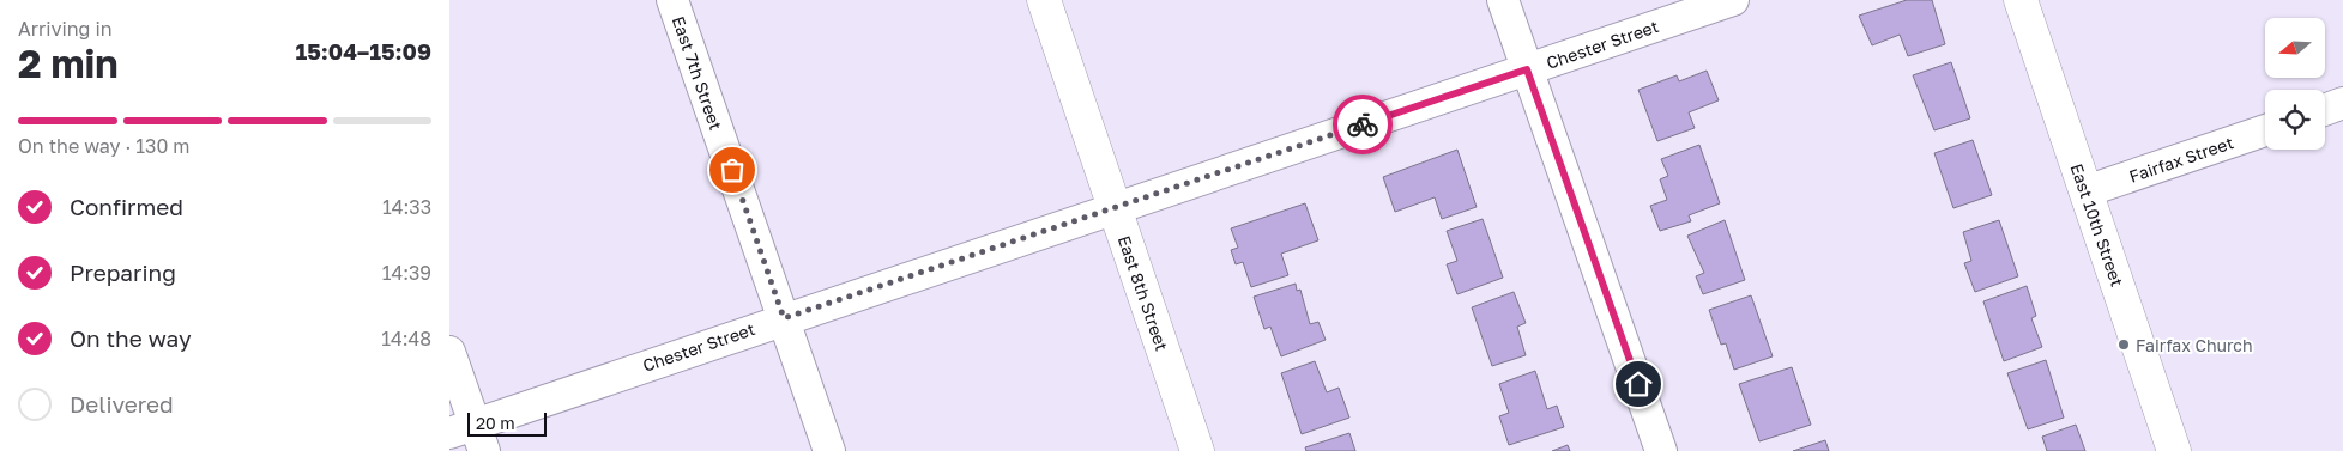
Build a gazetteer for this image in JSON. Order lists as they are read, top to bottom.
{
  "streets": {
    "street": [
      "Chester Street",
      "East 7th Street",
      "Fairfax Street",
      "East 10th Street",
      "East 8th Street"
    ]
  },
  "crossings": [
    ["Chester Street", "East 7th Street"],
    ["Chester Street", "East 8th Street"],
    ["Fairfax Street", "East 10th Street"]
  ],
  "places": ["Fairfax Church"],
  "scale_bar": "20 m",
  "north": "left",
  "page": {
    "heading": ["2 min", "Arriving in", "15:04–15:09"],
    "bar": "On the way · 130 m",
    "list": [
      ["Confirmed", "14:33"],
      ["Preparing", "14:39"],
      ["On the way", "14:48"],
      "Delivered"
    ],
    "scale": "20 m"
  }
}
